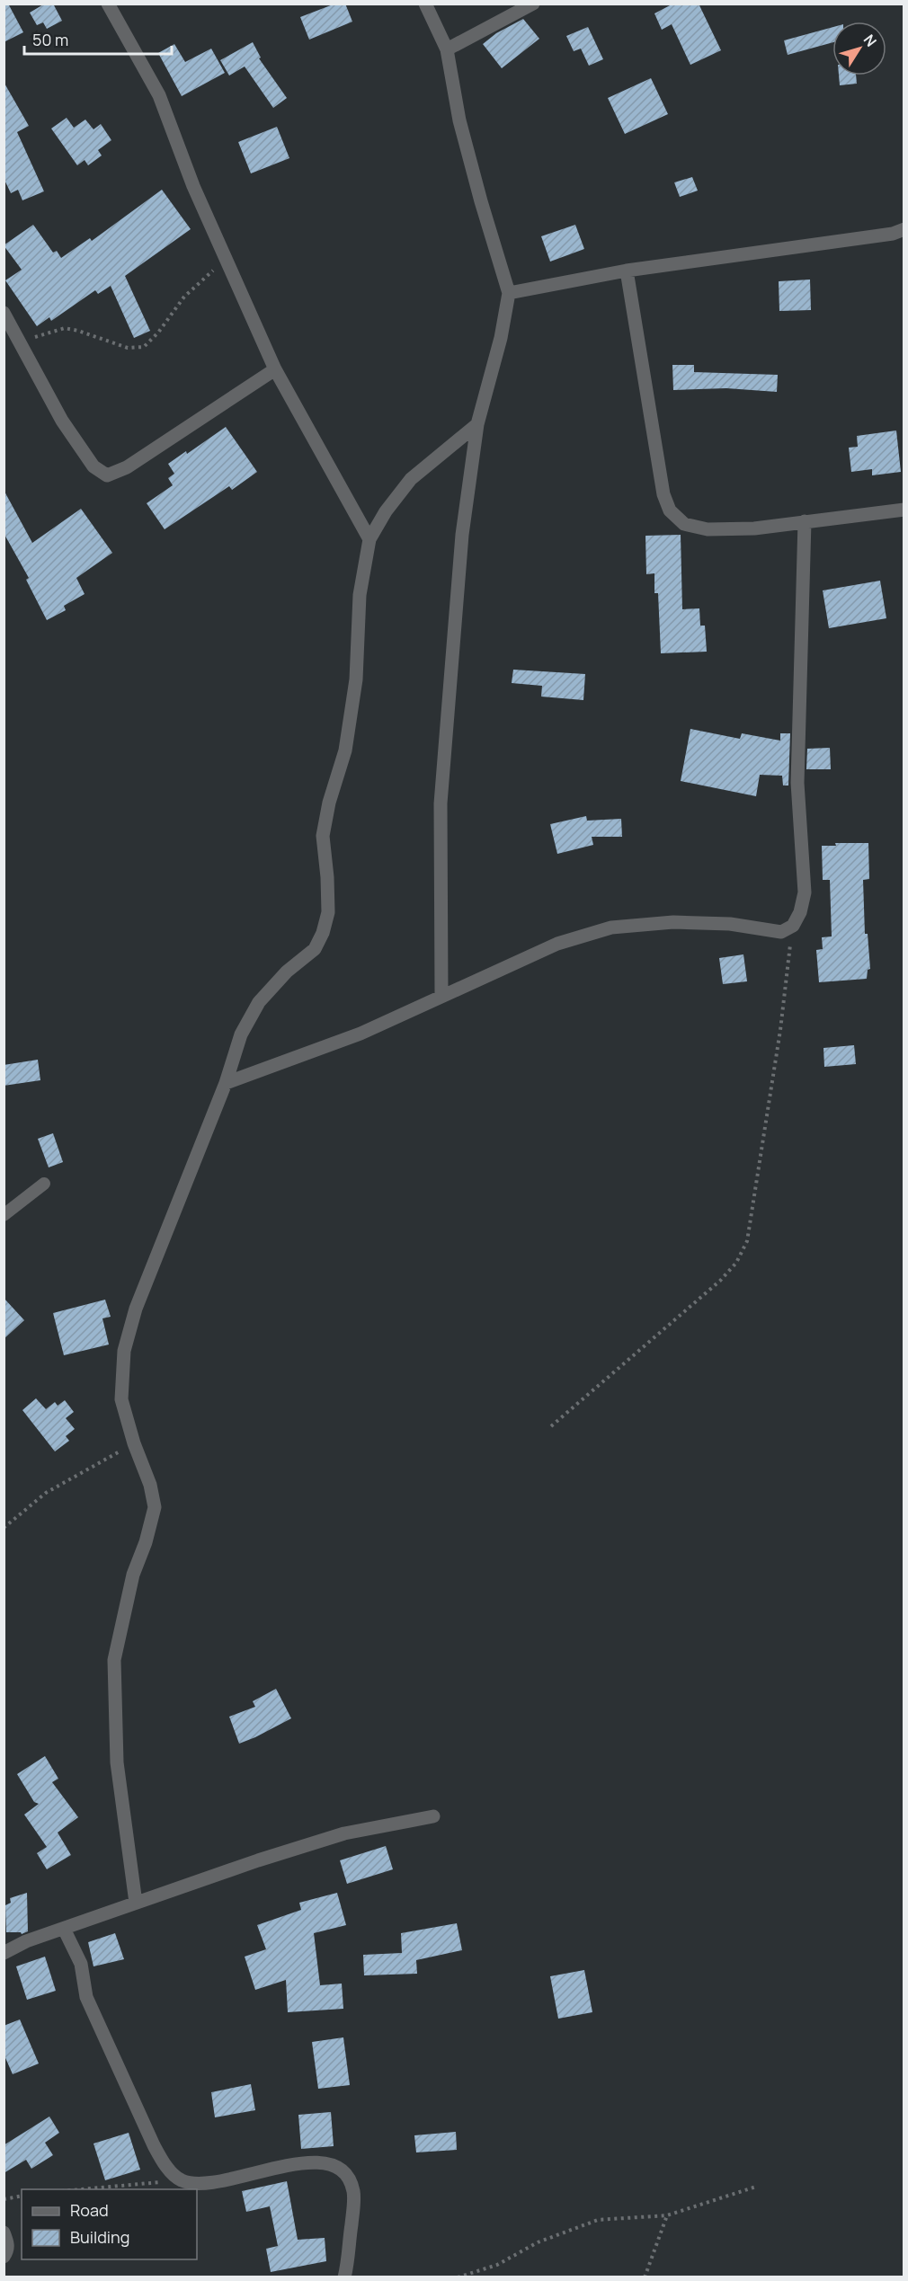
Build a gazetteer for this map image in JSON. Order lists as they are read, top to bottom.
{
  "legend": ["Road", "Building"],
  "scale_bar": "50 m",
  "north": "top right"
}
